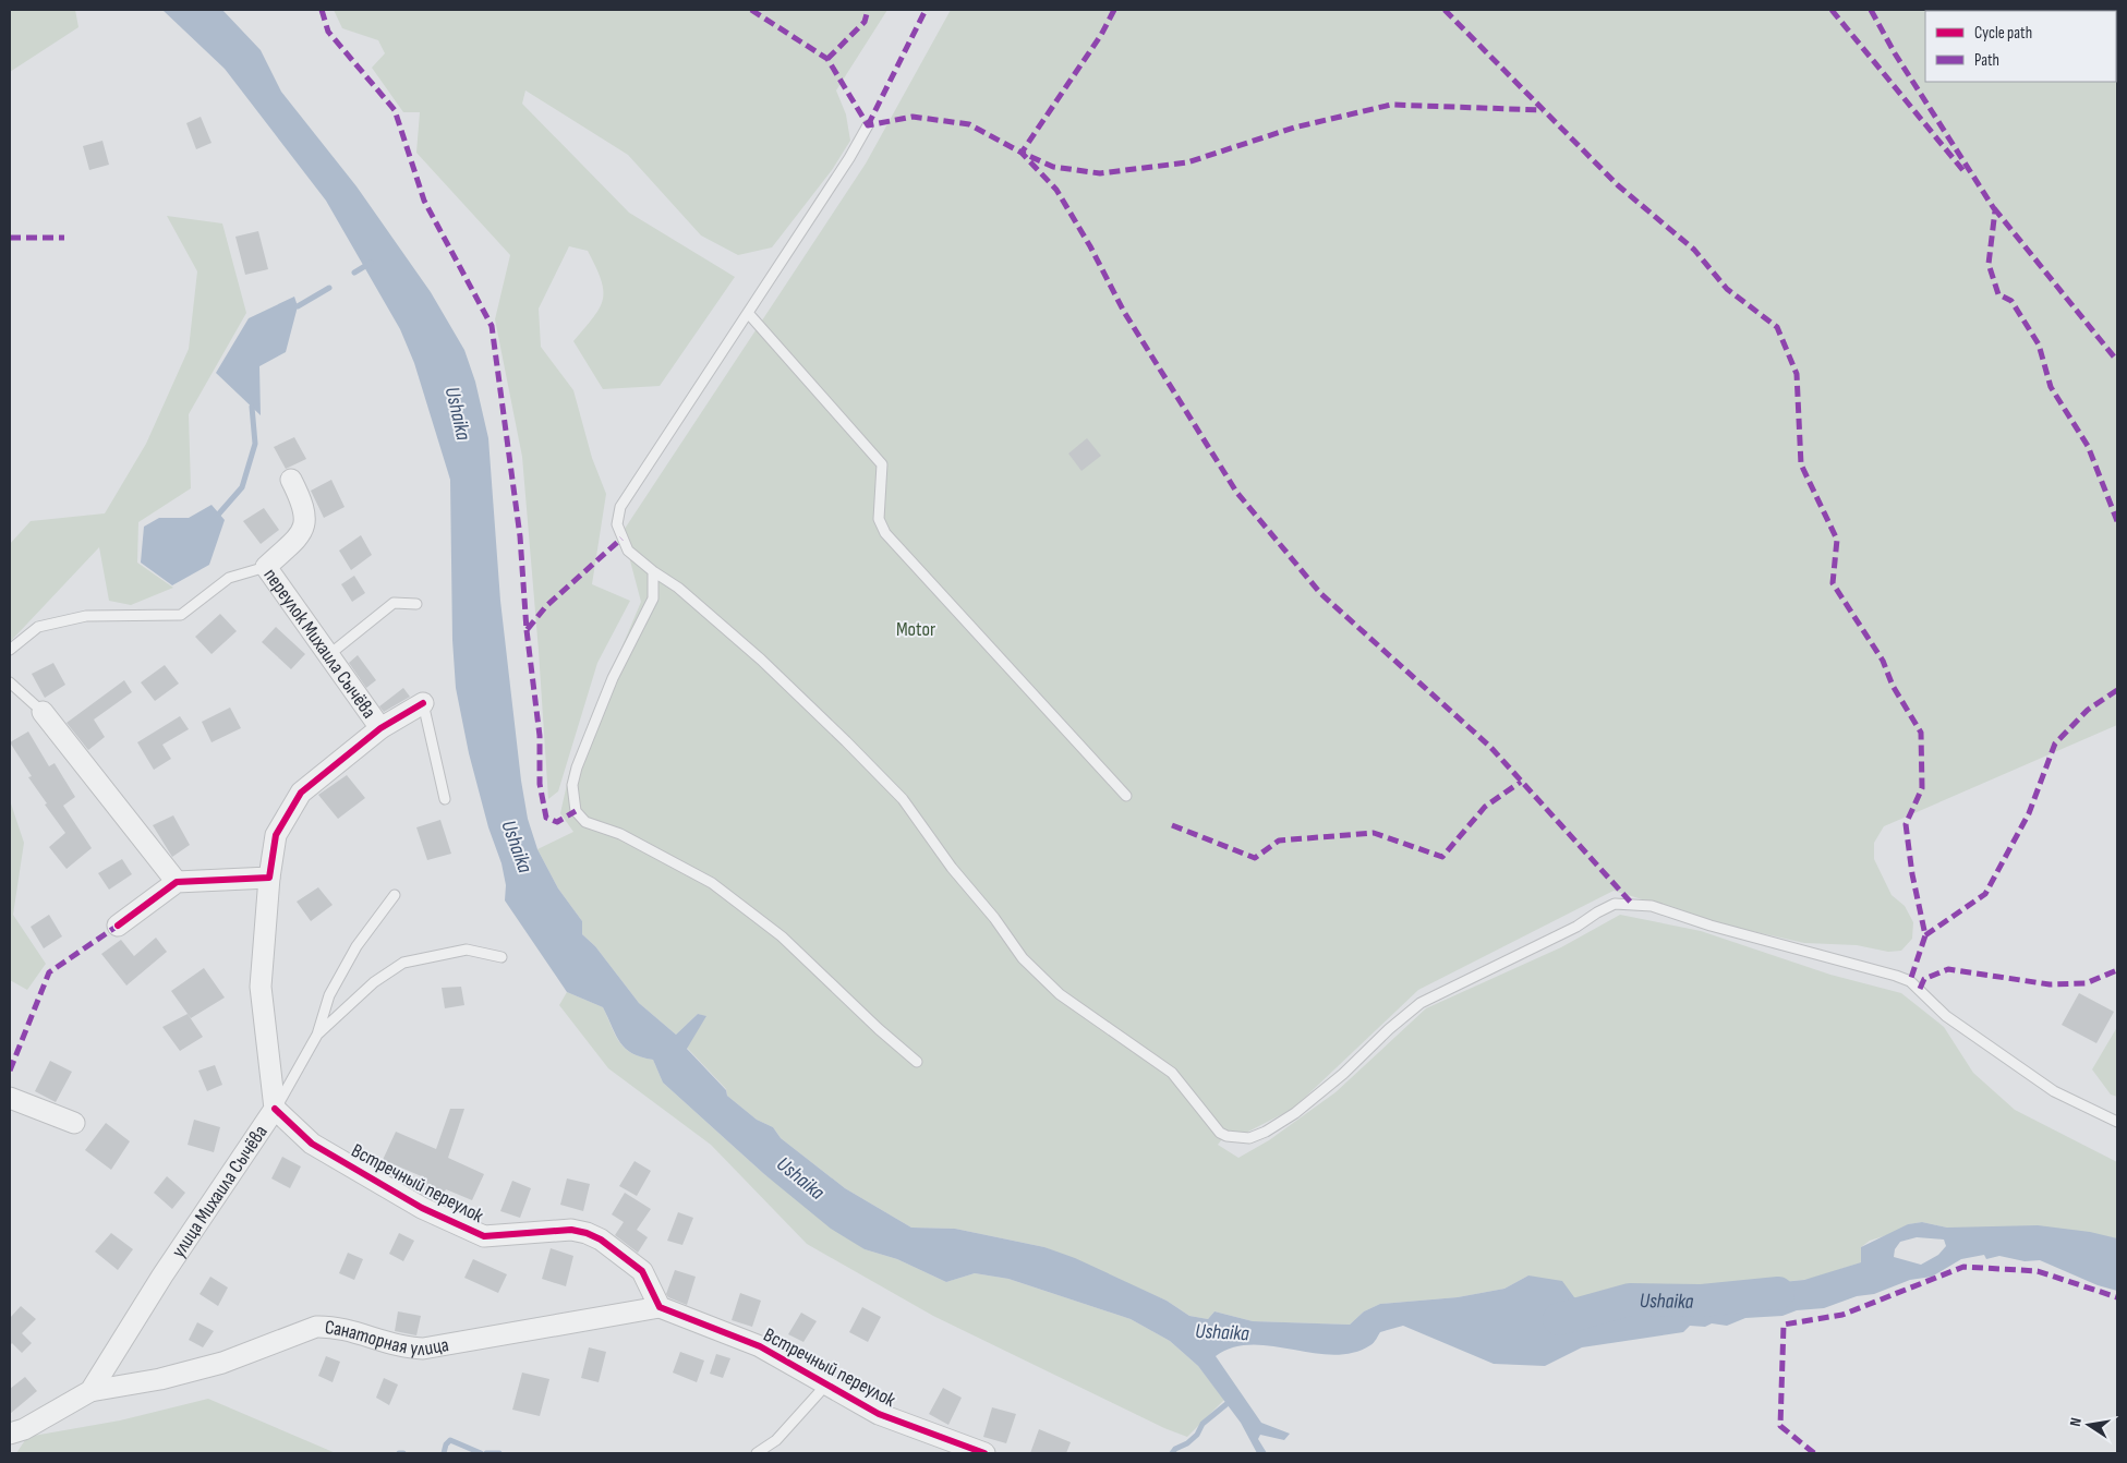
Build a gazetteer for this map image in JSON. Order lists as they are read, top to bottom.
{
  "streets": {
    "street": [
      "переулок Михаила Сычёва",
      "Встречный переулок",
      "улица Михаила Сычёва",
      "Санаторная улица"
    ]
  },
  "crossings": [
    ["переулок Михаила Сычёва", "улица Михаила Сычёва"],
    ["Встречный переулок", "улица Михаила Сычёва"],
    ["Встречный переулок", "Санаторная улица"],
    ["улица Михаила Сычёва", "Санаторная улица"]
  ],
  "water": ["Ushaika"],
  "parks": ["Motor"],
  "legend": ["Cycle path", "Path"],
  "north": "left"
}
